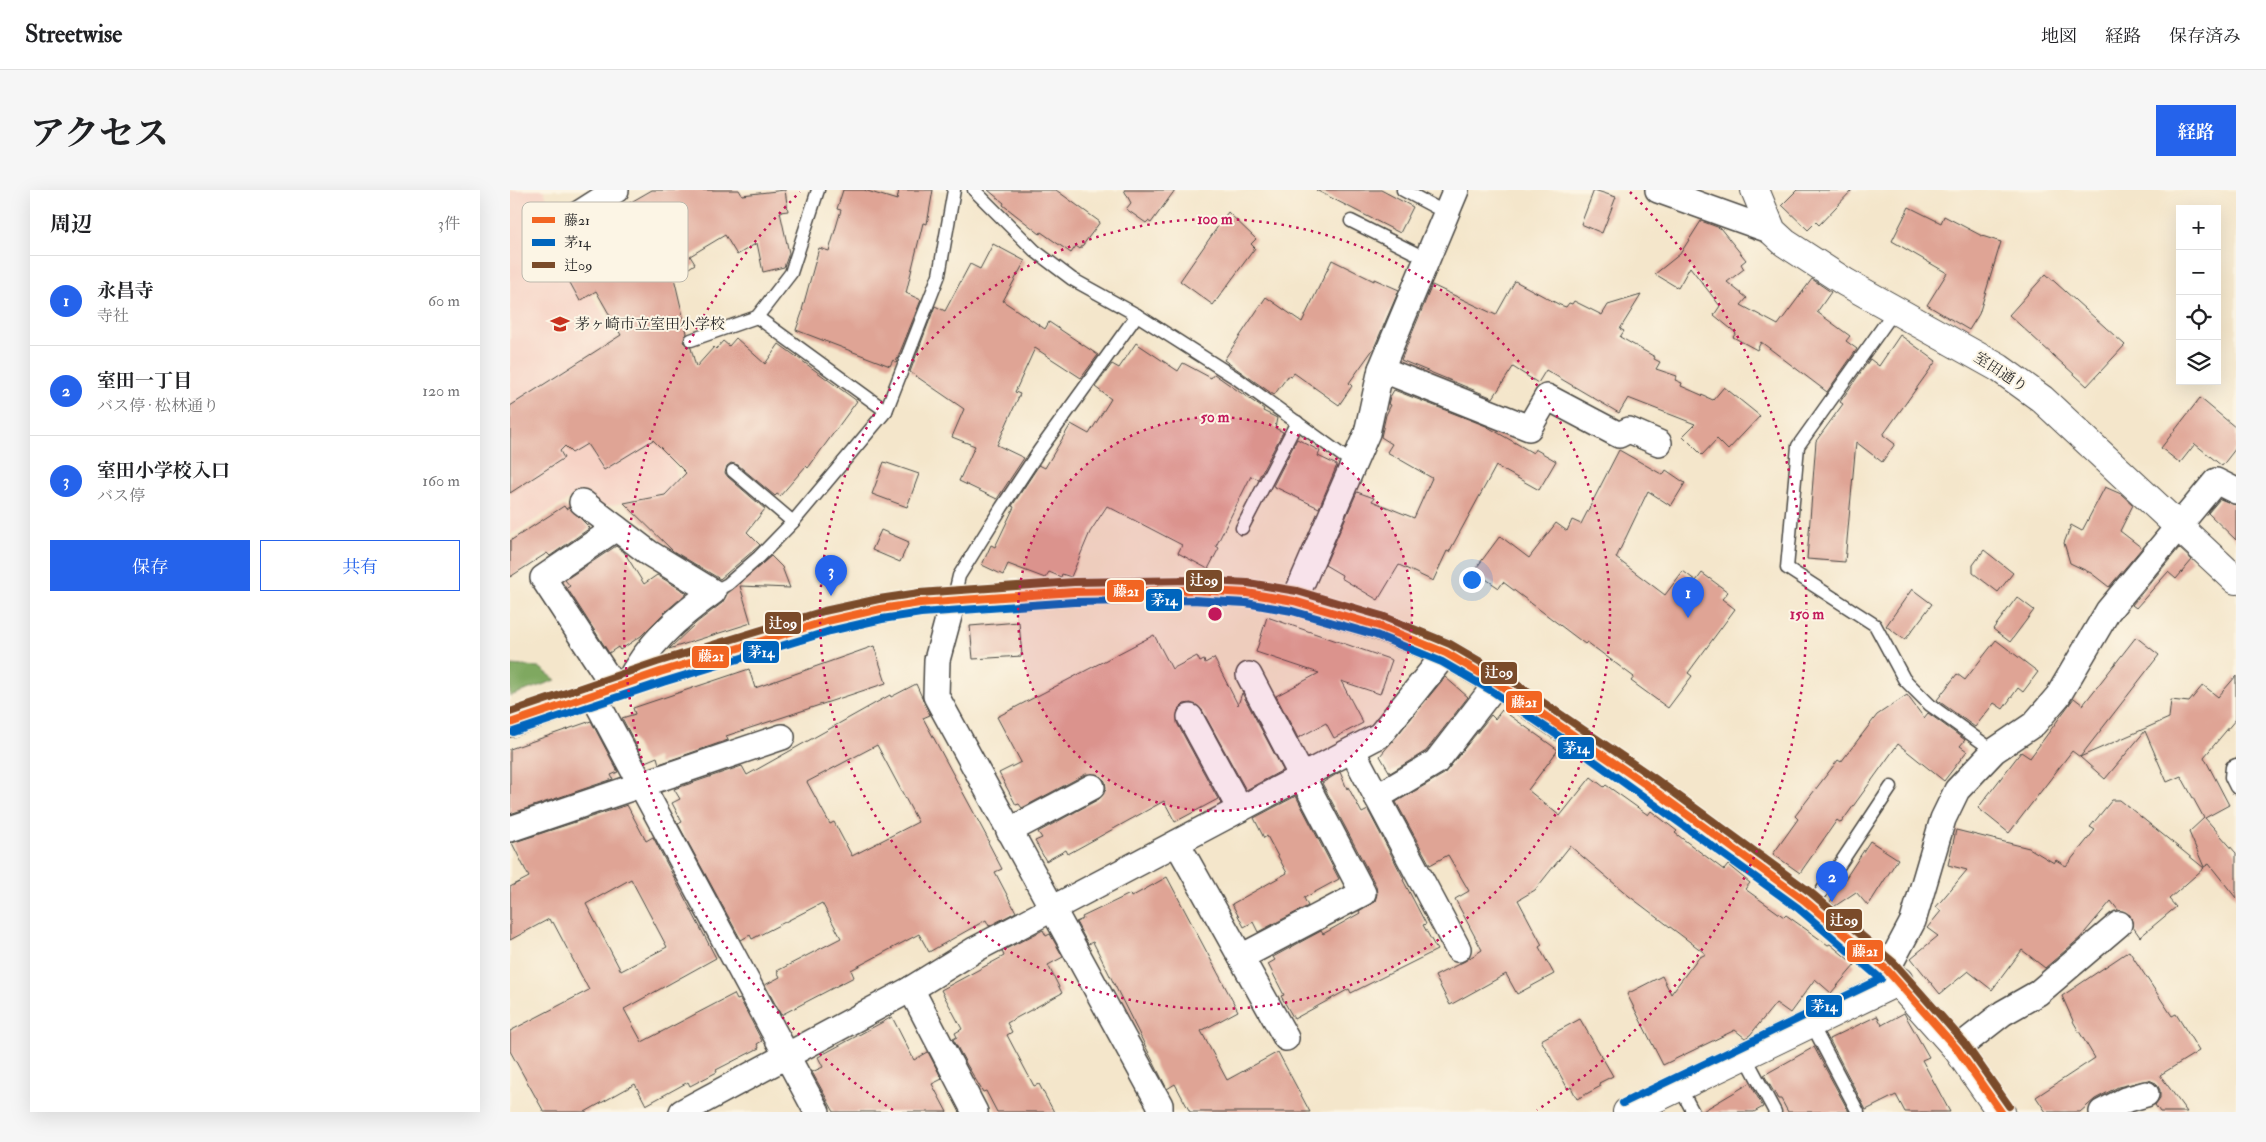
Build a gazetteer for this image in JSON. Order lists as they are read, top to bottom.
{
  "streets": {
    "street": ["室田通り"]
  },
  "places": {
    "school or university": ["茅ヶ崎市立室田小学校"]
  },
  "lines": ["transit line 辻09", "transit line 藤21", "transit line 茅14"],
  "legend": ["藤21", "茅14", "辻09"],
  "page": {
    "header": "Streetwise",
    "nav": ["地図", "経路", "保存済み"],
    "title": "アクセス",
    "buttons": [
      "経路",
      ["保存", "共有"]
    ],
    "heading": ["周辺", "3件"],
    "map_buttons": ["+", "−"],
    "list": [
      {
        "mark": "1",
        "name": "永昌寺",
        "note": "寺社",
        "value": "60 m"
      },
      {
        "mark": "2",
        "name": "室田一丁目",
        "note": "バス停 · 松林通り",
        "value": "120 m"
      },
      {
        "mark": "3",
        "name": "室田小学校入口",
        "note": "バス停",
        "value": "160 m"
      }
    ],
    "pins": ["3", "1", "2"]
  },
  "rings": ["100 m", "50 m", "150 m"]
}
